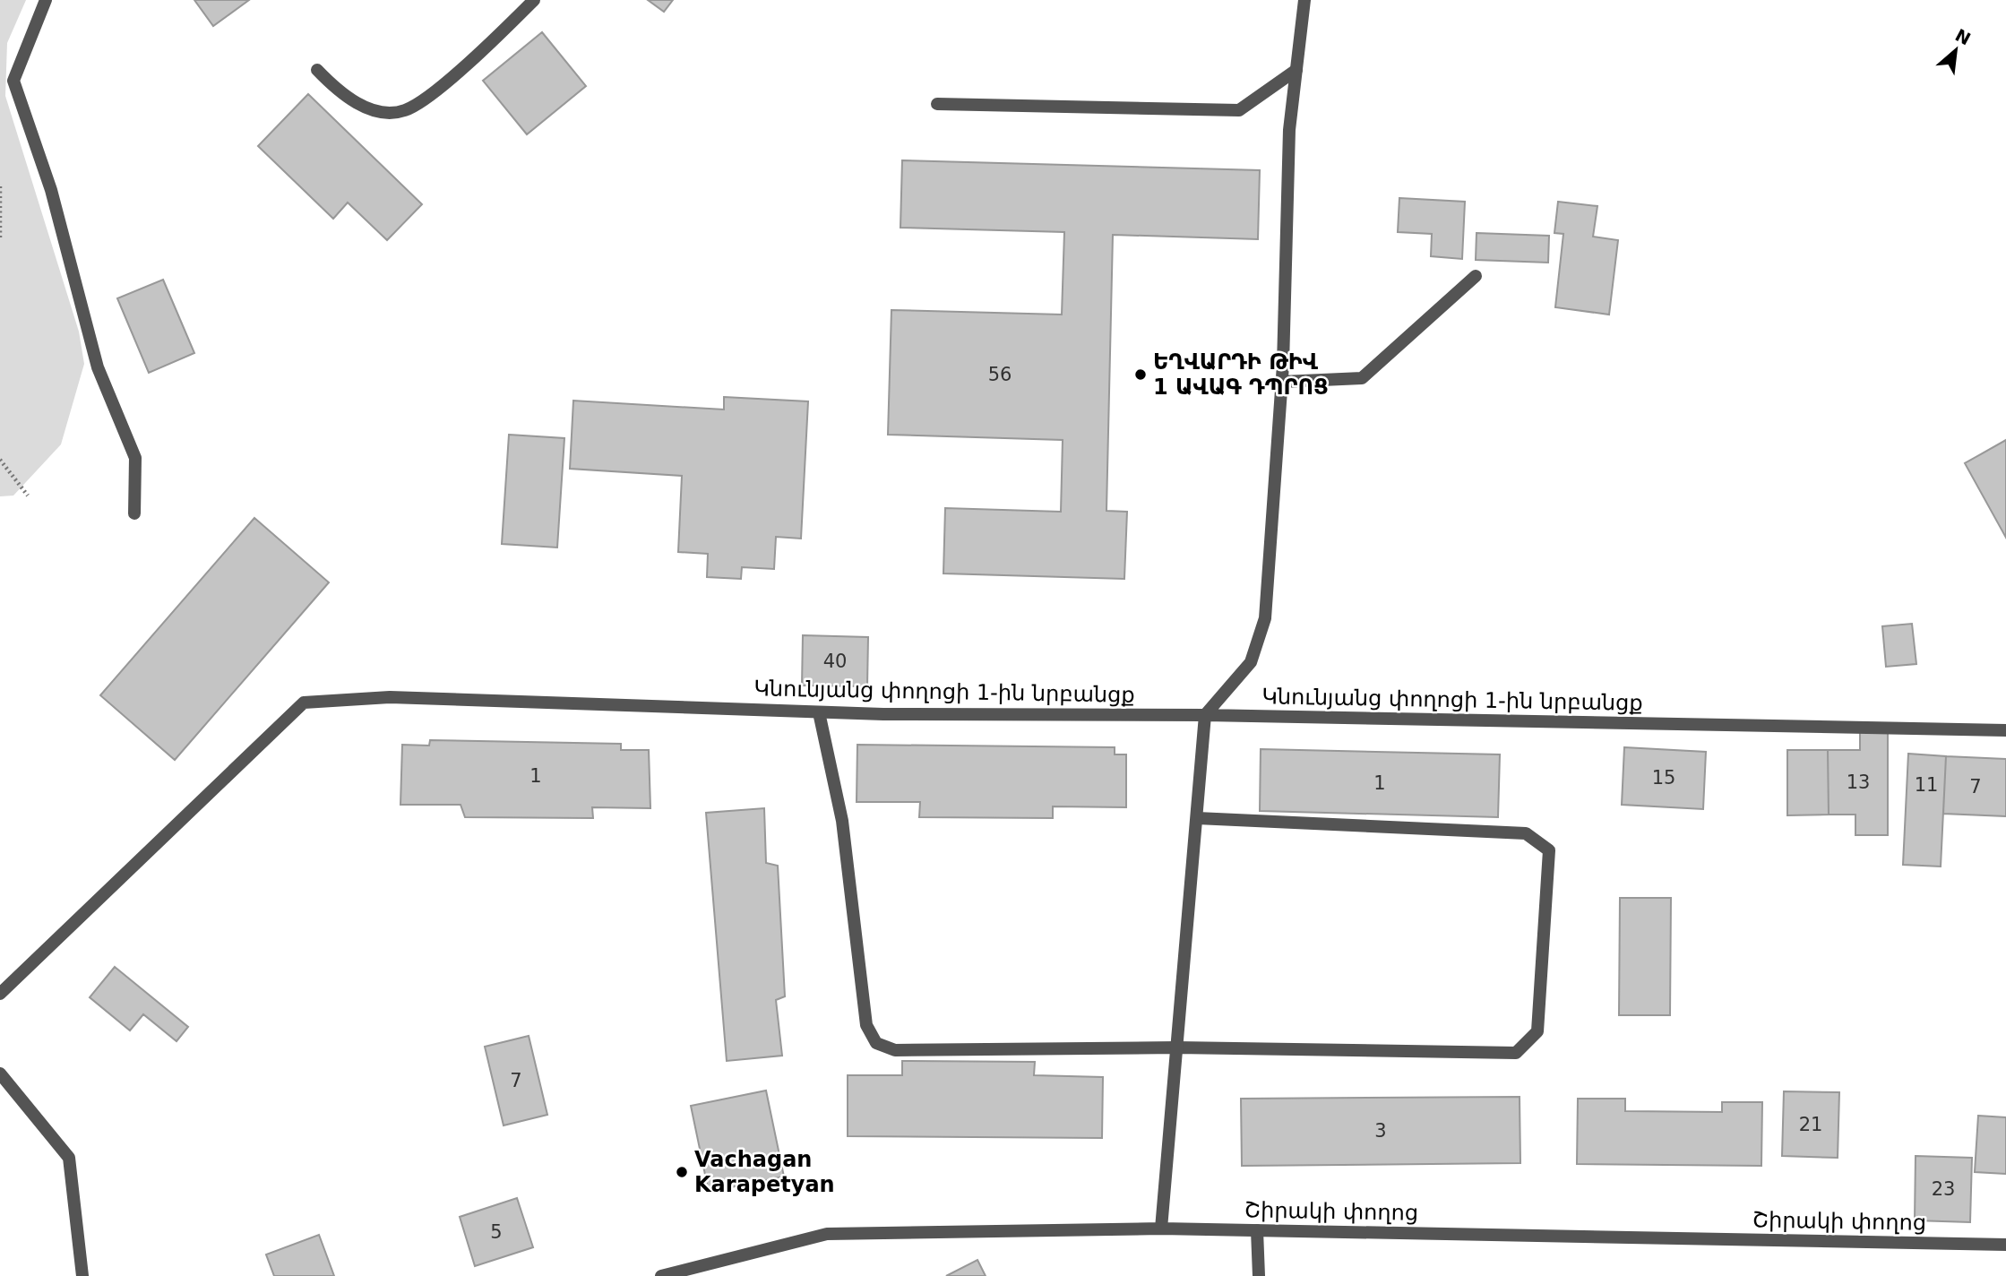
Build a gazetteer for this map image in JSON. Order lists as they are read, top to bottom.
{
  "streets": {
    "street": ["Կնունյանց փողոցի 1-ին նրբանցք", "Շիրակի փողոց"]
  },
  "places": ["ԵՂՎԱՐԴԻ ԹԻՎ 1 ԱՎԱԳ ԴՊՐՈՑ", "Vachagan Karapetyan"],
  "house_numbers": [
    "56",
    "40",
    "1",
    "15",
    "13",
    "1",
    "11",
    "7",
    "7",
    "21",
    "3",
    "23",
    "5"
  ],
  "north": "top right"
}
